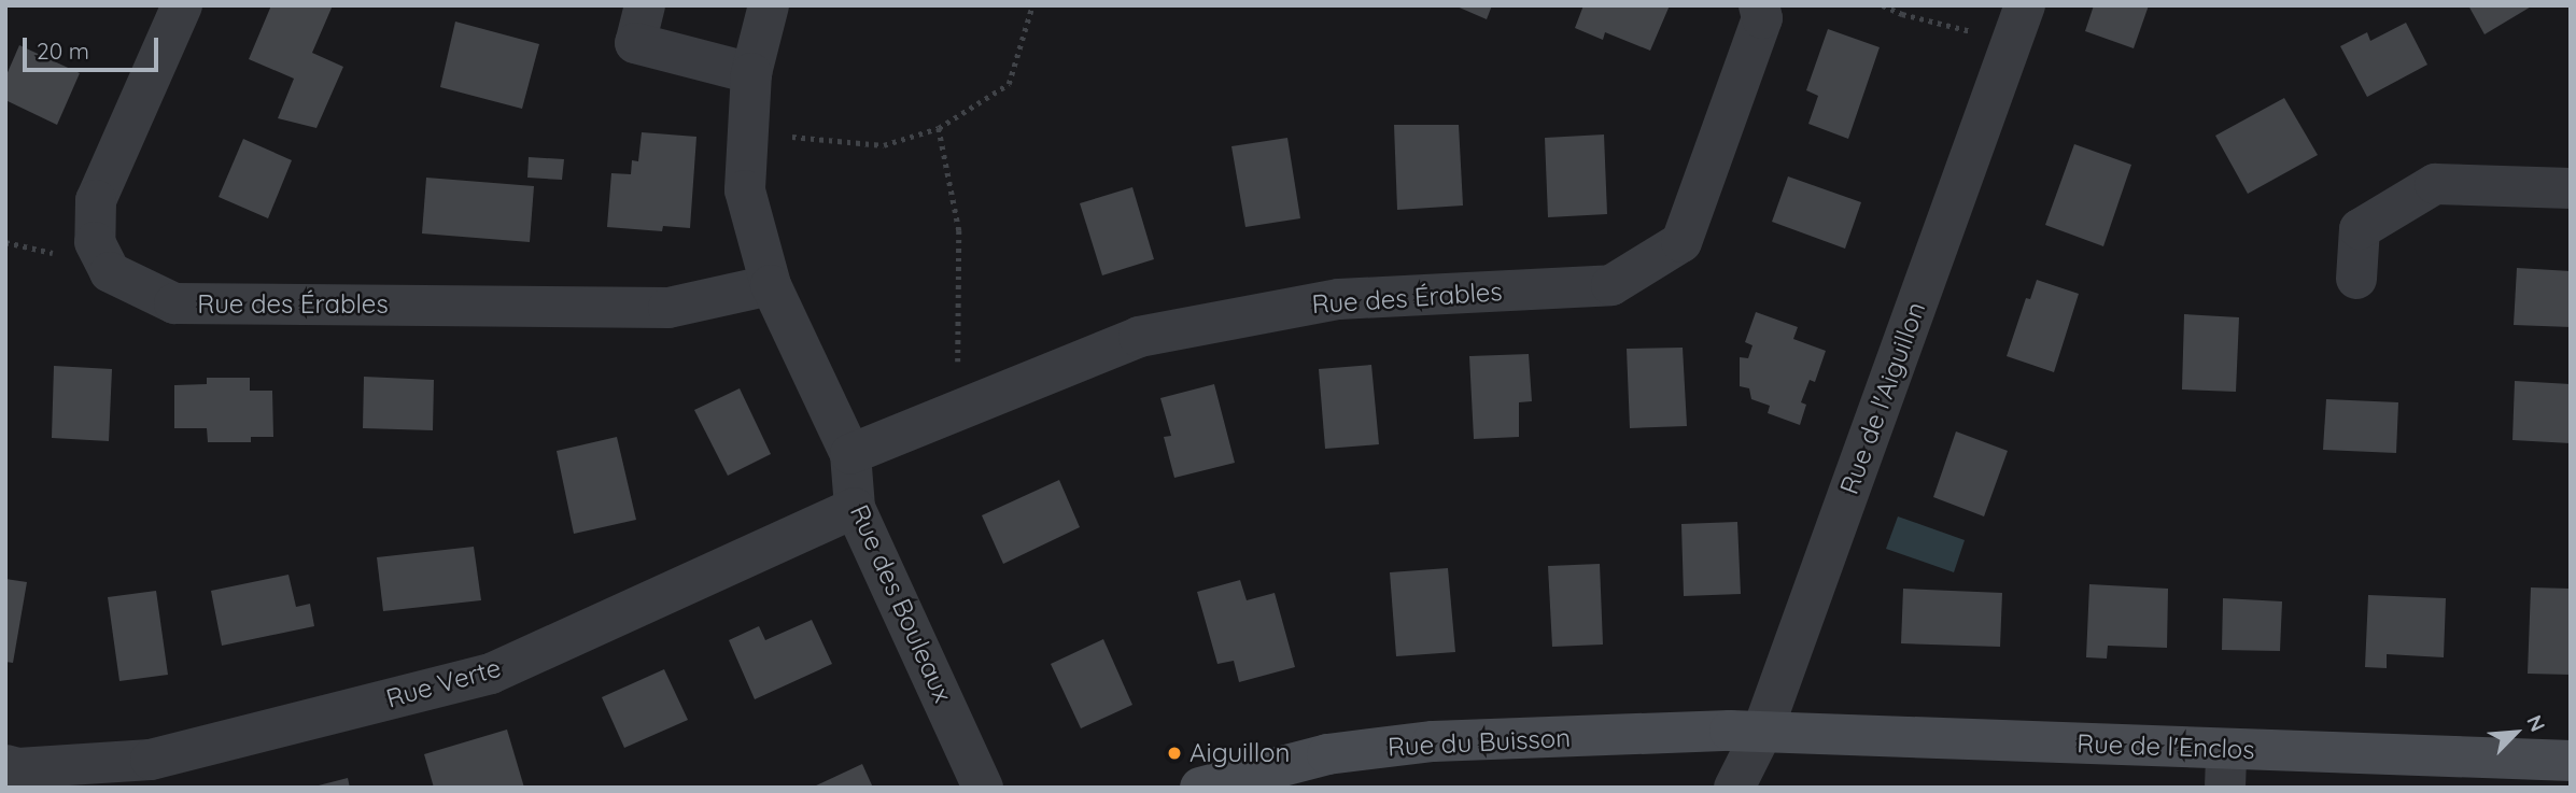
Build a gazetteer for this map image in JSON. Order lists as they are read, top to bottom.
{
  "streets": {
    "street": [
      "Rue des Érables",
      "Rue de l'Aiguillon",
      "Rue des Bouleaux",
      "Rue Verte",
      "Rue du Buisson",
      "Rue de l'Enclos"
    ]
  },
  "crossings": [
    ["Rue des Érables", "Rue des Bouleaux"],
    ["Rue de l'Aiguillon", "Rue du Buisson"],
    ["Rue de l'Aiguillon", "Rue de l'Enclos"],
    ["Rue des Bouleaux", "Rue Verte"],
    ["Rue du Buisson", "Rue de l'Enclos"]
  ],
  "places": ["Aiguillon"],
  "scale_bar": "20 m",
  "north": "top right"
}
